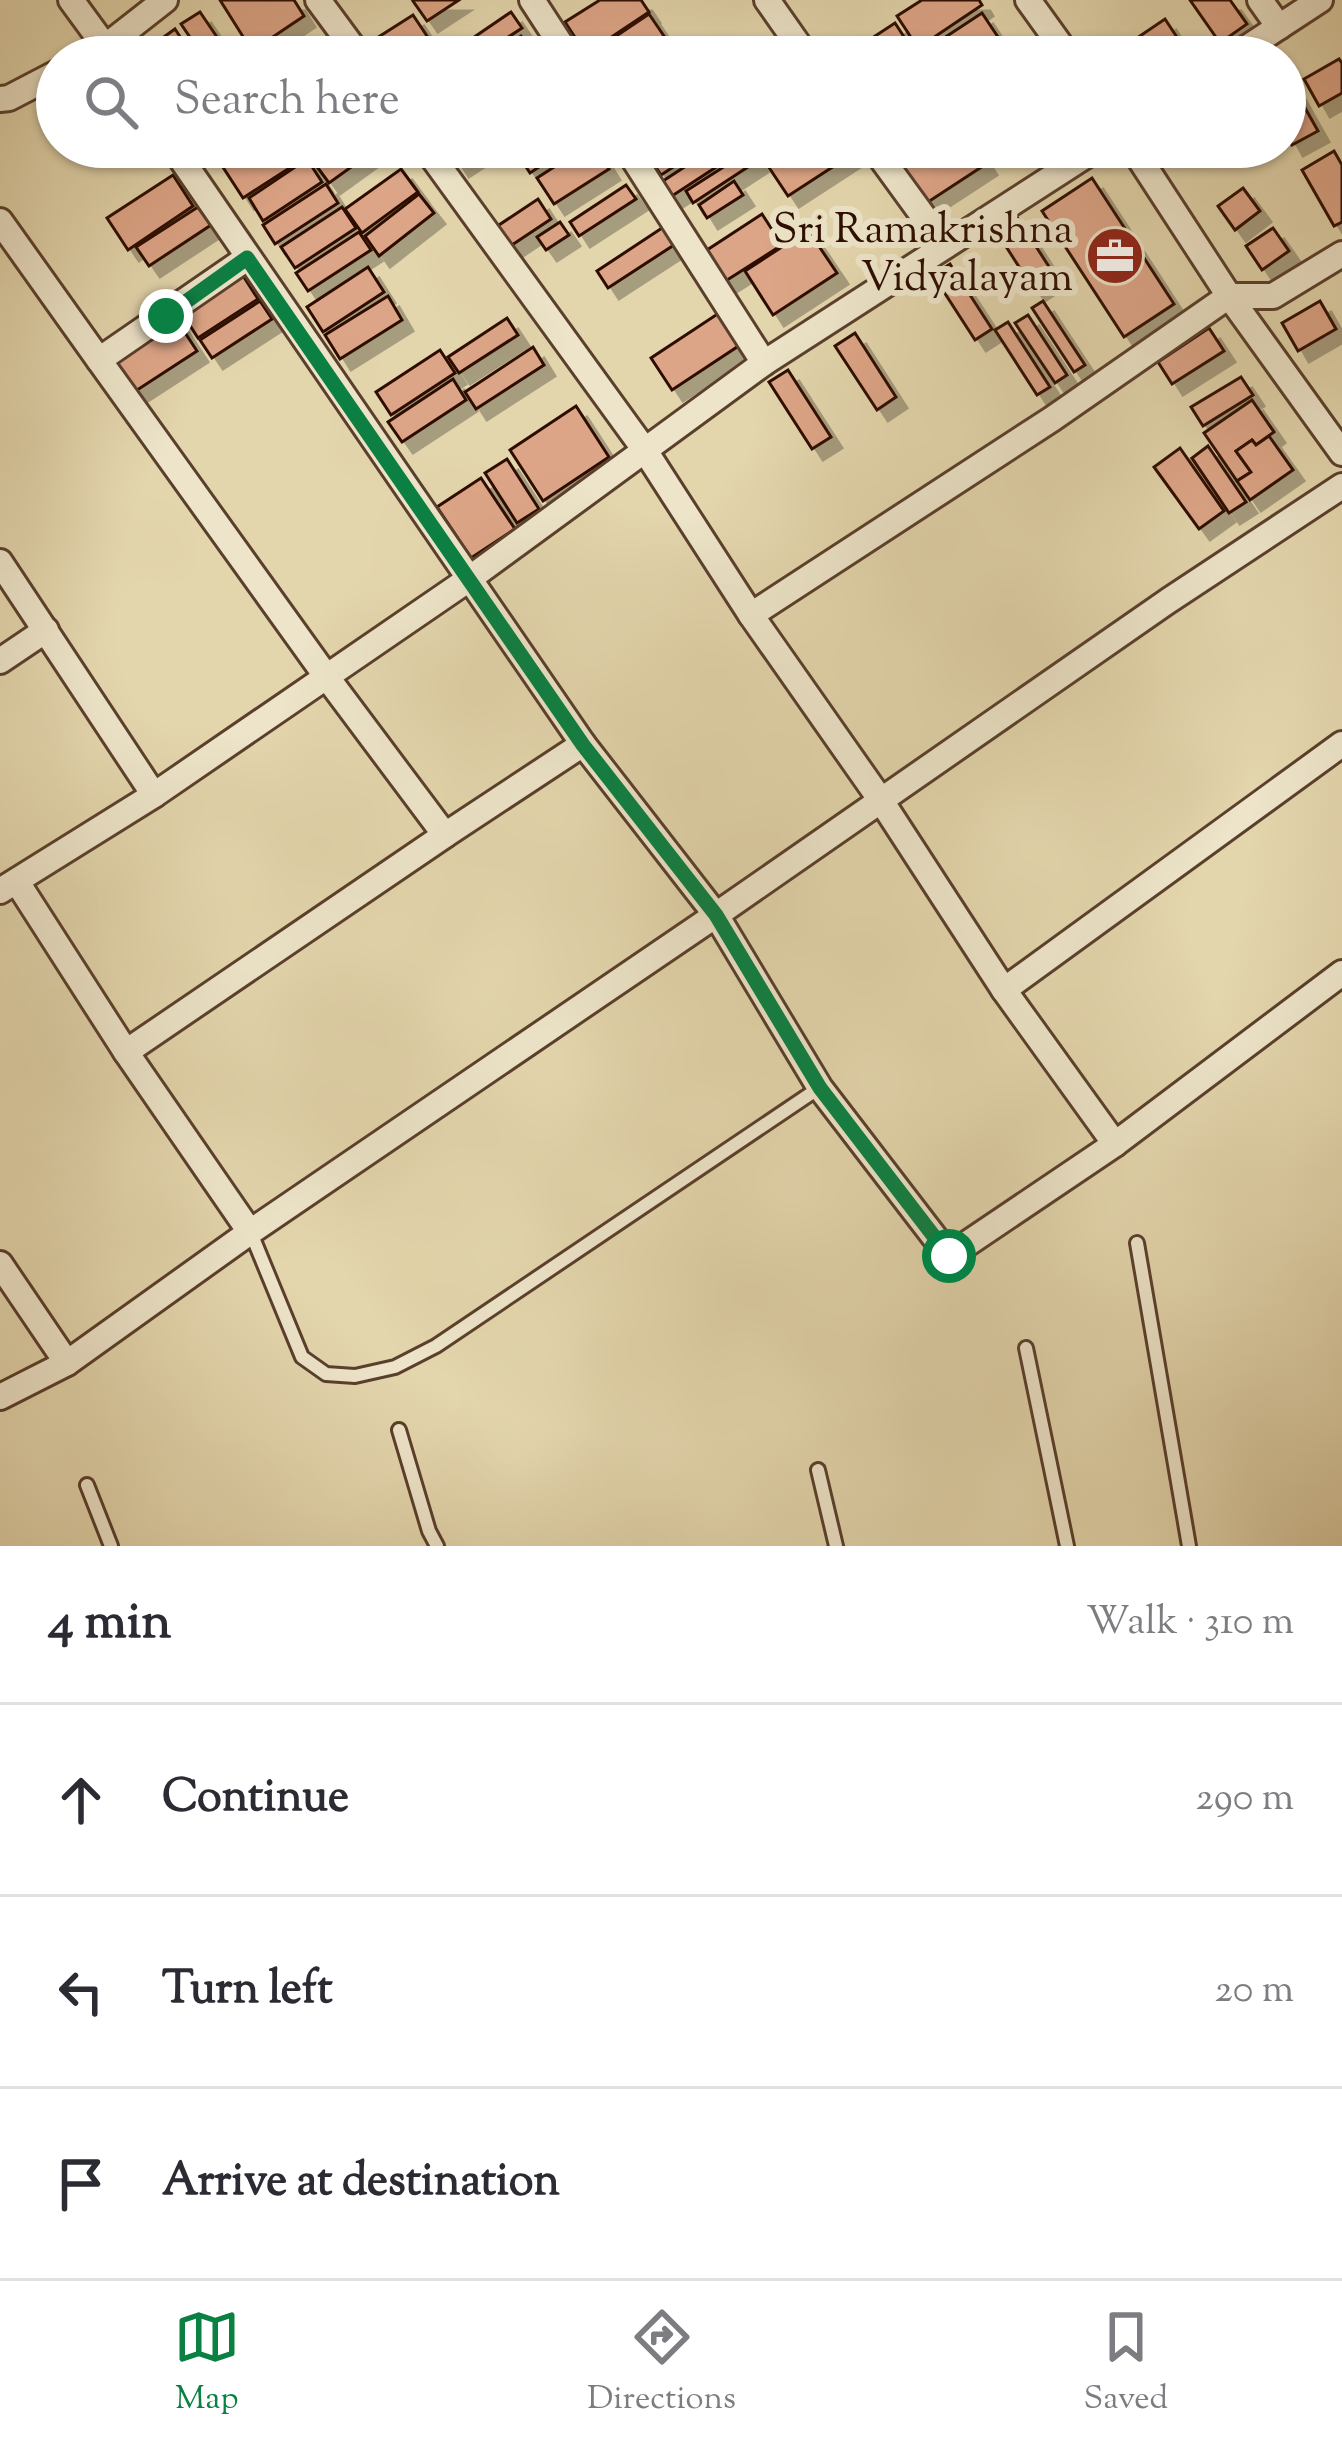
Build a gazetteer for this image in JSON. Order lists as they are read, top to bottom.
{
  "places": {
    "office": ["Sri Ramakrishna Vidyalayam"]
  },
  "page": {
    "search": "Search here",
    "heading": ["4 min", "Walk · 310 m"],
    "list": [
      ["Continue", "290 m"],
      ["Turn left", "20 m"],
      "Arrive at destination"
    ],
    "nav": ["Map", "Directions", "Saved"]
  }
}
